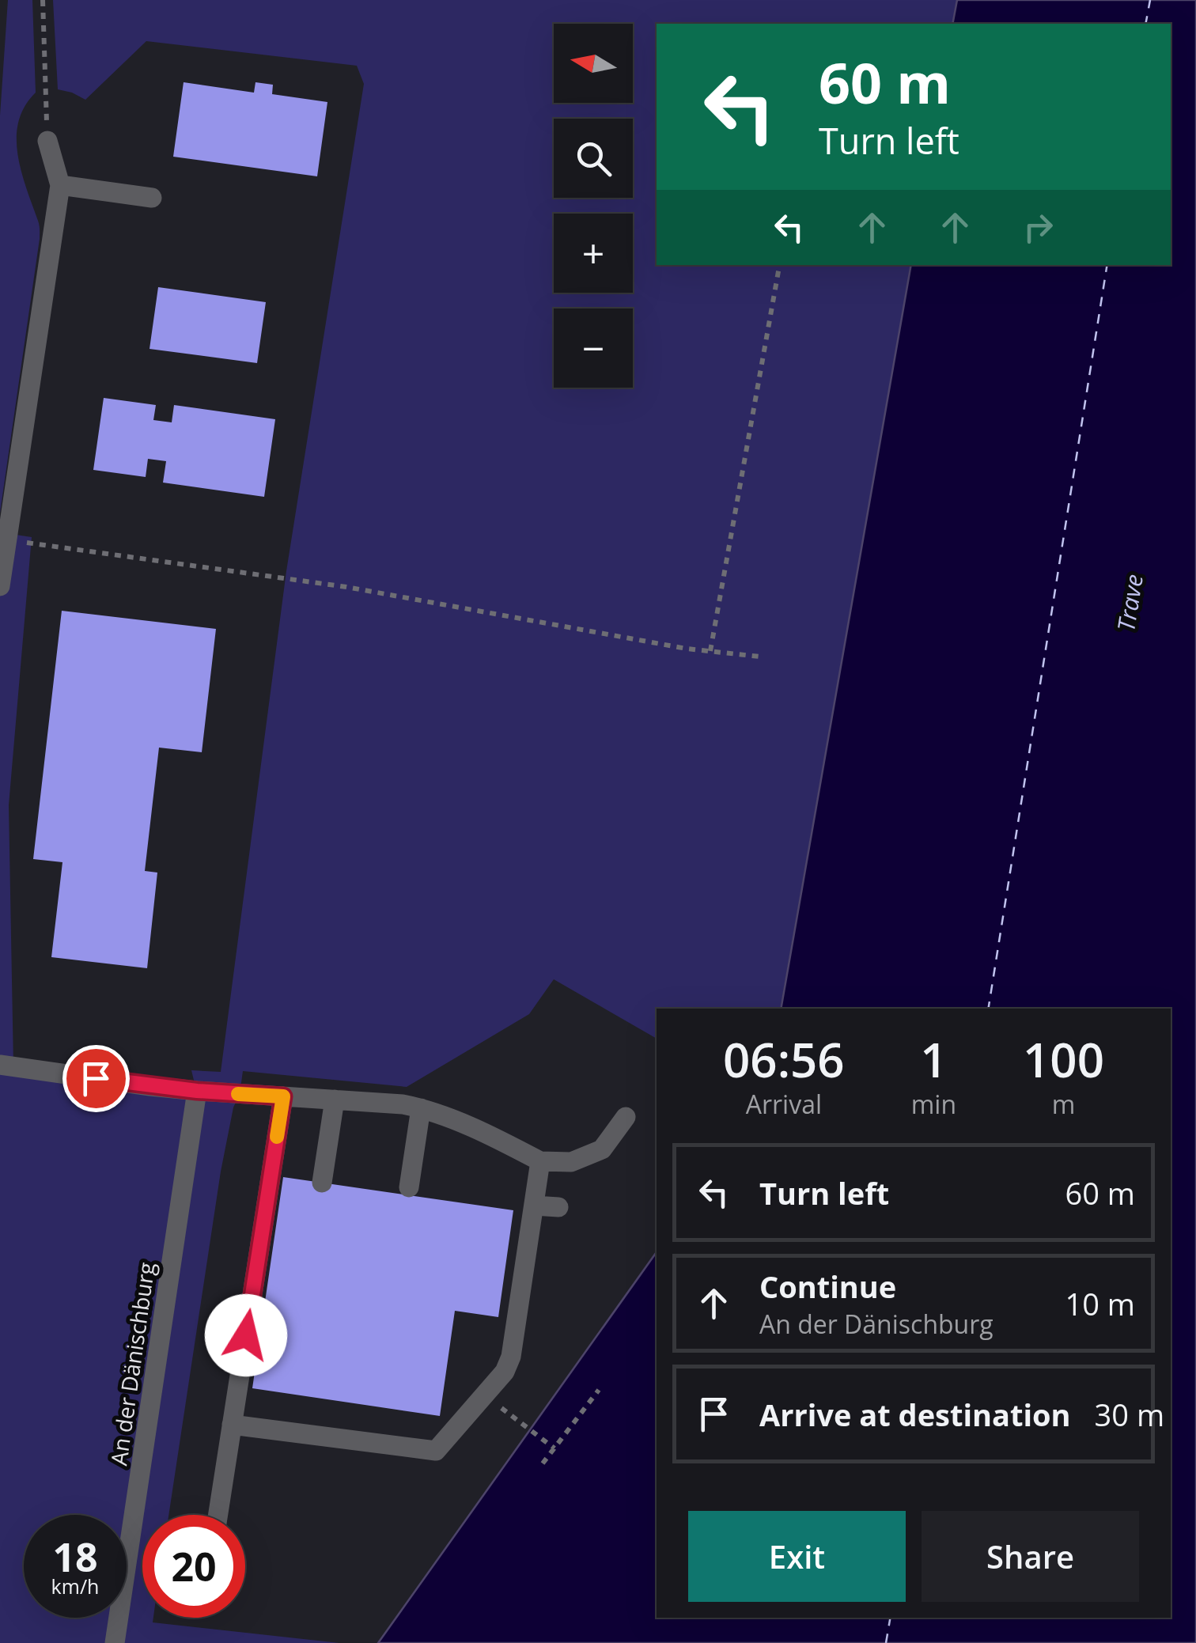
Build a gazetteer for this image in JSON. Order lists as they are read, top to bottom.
{
  "streets": {
    "street": ["An der Dänischburg"]
  },
  "water": ["Trave"],
  "north": "left",
  "page": {
    "map_buttons": ["+", "−"],
    "turn": ["60 m", "Turn left"],
    "eta": [
      "06:56",
      "Arrival",
      "1",
      "min",
      "100",
      "m"
    ],
    "list": [
      {
        "name": "Turn left",
        "value": "60 m"
      },
      {
        "name": "Continue",
        "note": "An der Dänischburg",
        "value": "10 m"
      },
      {
        "name": "Arrive at destination",
        "value": "30 m"
      }
    ],
    "buttons": ["Exit", "Share"],
    "speed": "18 km/h",
    "limit": "20"
  }
}
